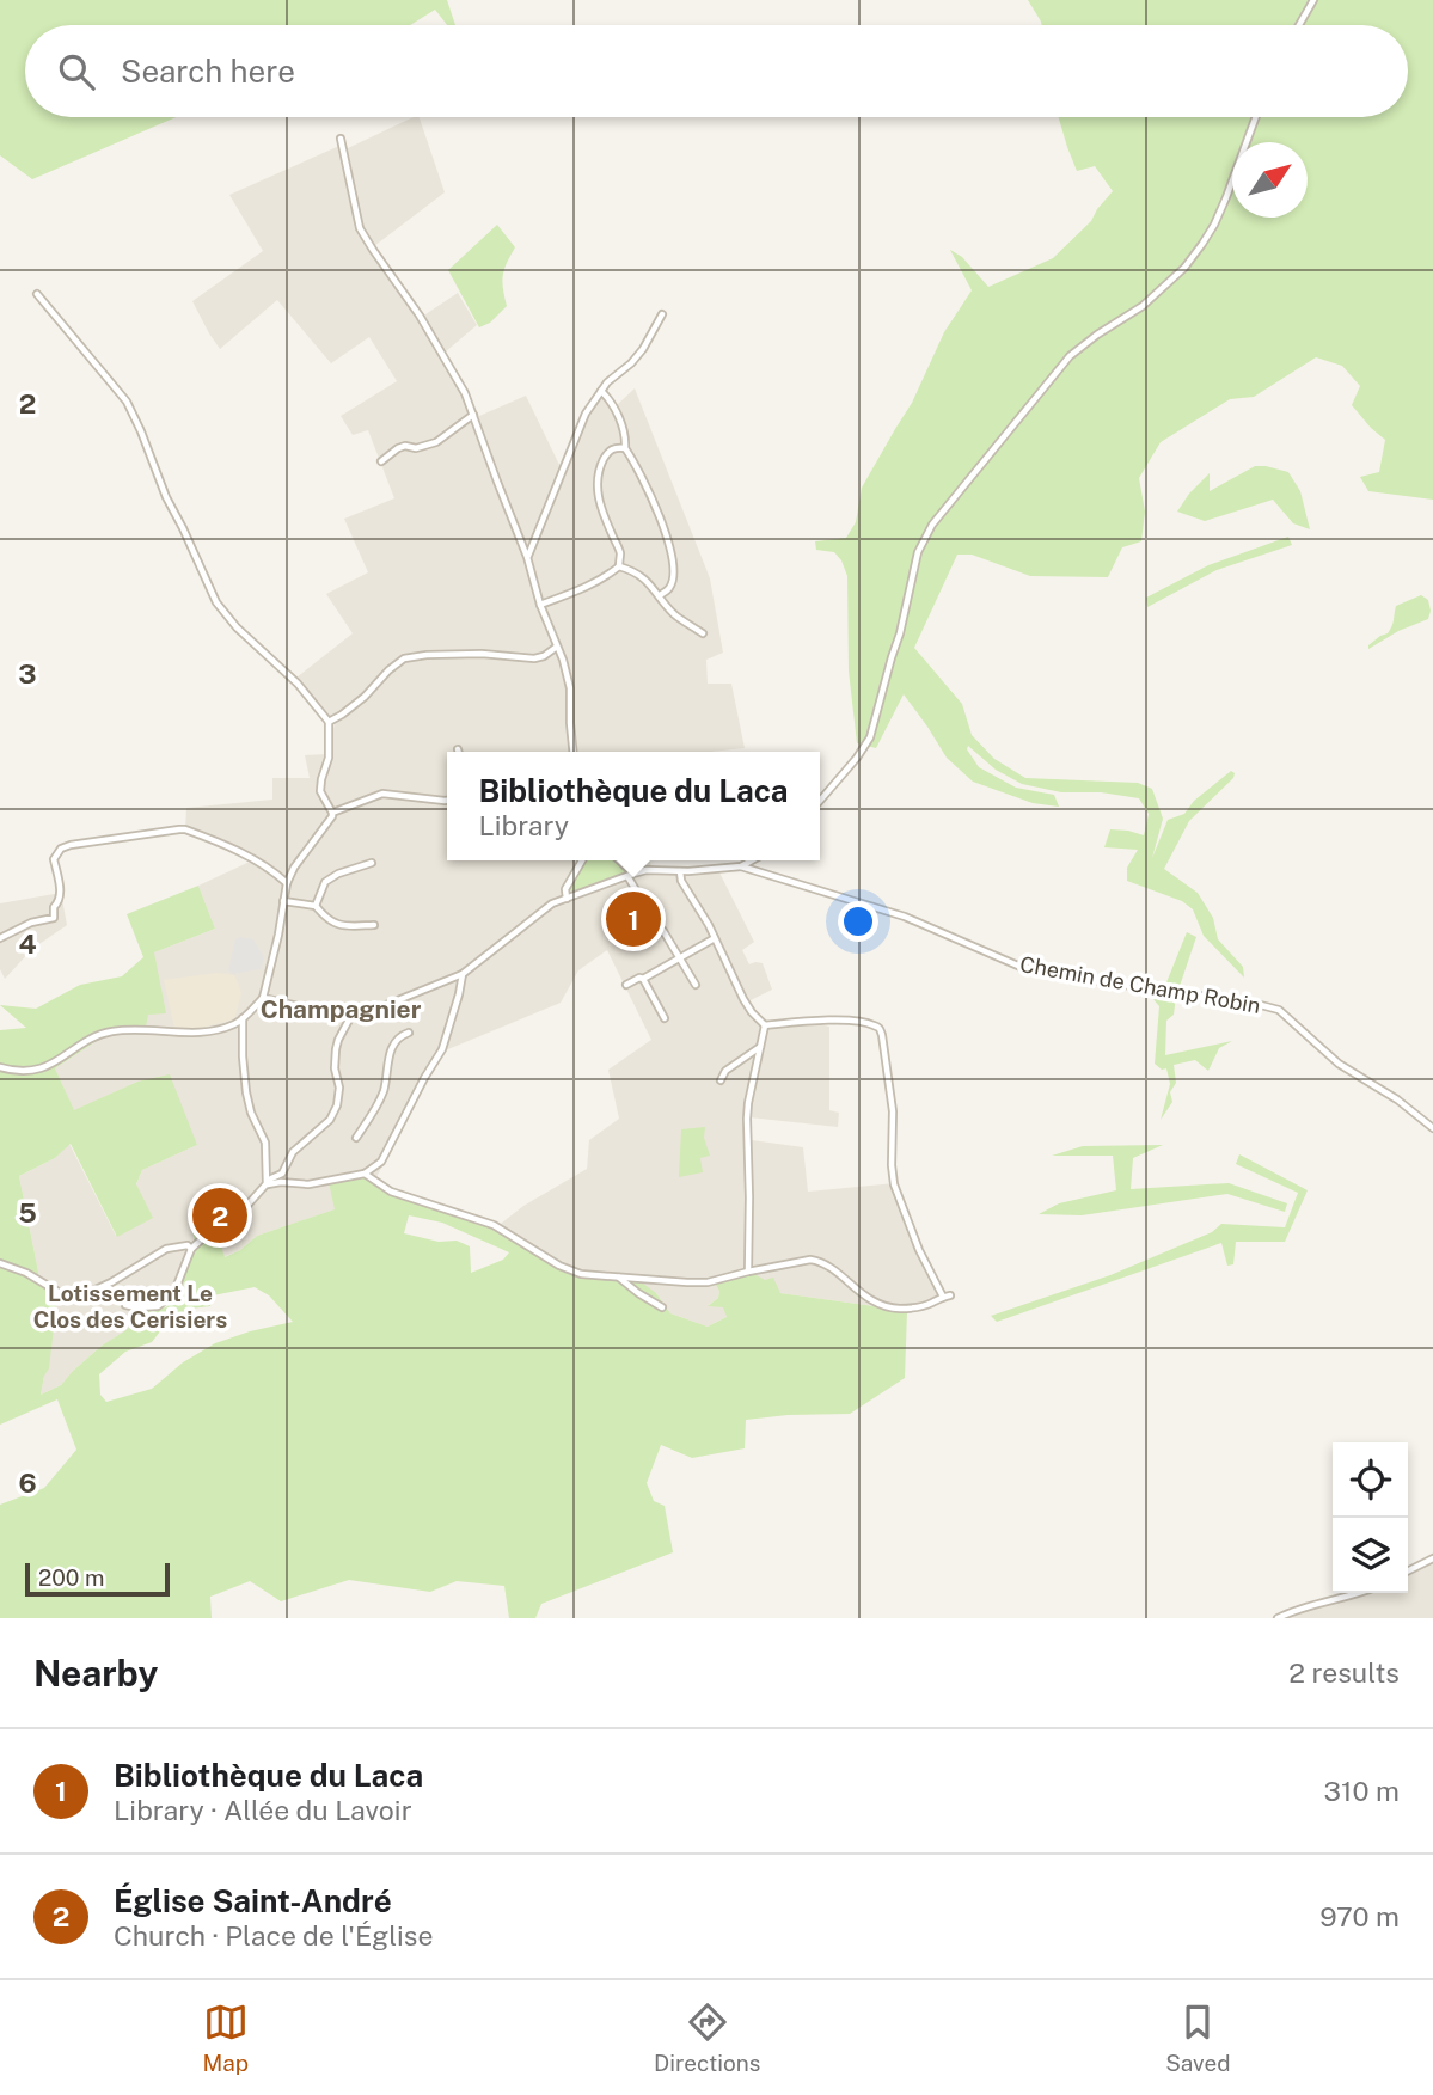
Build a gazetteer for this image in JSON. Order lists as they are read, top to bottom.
{
  "streets": {
    "street": ["Chemin de Champ Robin"]
  },
  "districts": ["Champagnier", "Lotissement Le Clos des Cerisiers"],
  "scale_bar": "200 m",
  "north": "top right",
  "page": {
    "search": "Search here",
    "popup": ["Bibliothèque du Laca", "Library"],
    "pins": ["1", "2"],
    "scale": "200 m",
    "heading": ["Nearby", "2 results"],
    "list": [
      {
        "mark": "1",
        "name": "Bibliothèque du Laca",
        "note": "Library · Allée du Lavoir",
        "value": "310 m"
      },
      {
        "mark": "2",
        "name": "Église Saint-André",
        "note": "Church · Place de l'Église",
        "value": "970 m"
      }
    ],
    "nav": ["Map", "Directions", "Saved"]
  },
  "grid": {
    "rows": [
      "2",
      "3",
      "4",
      "5",
      "6"
    ]
  }
}
